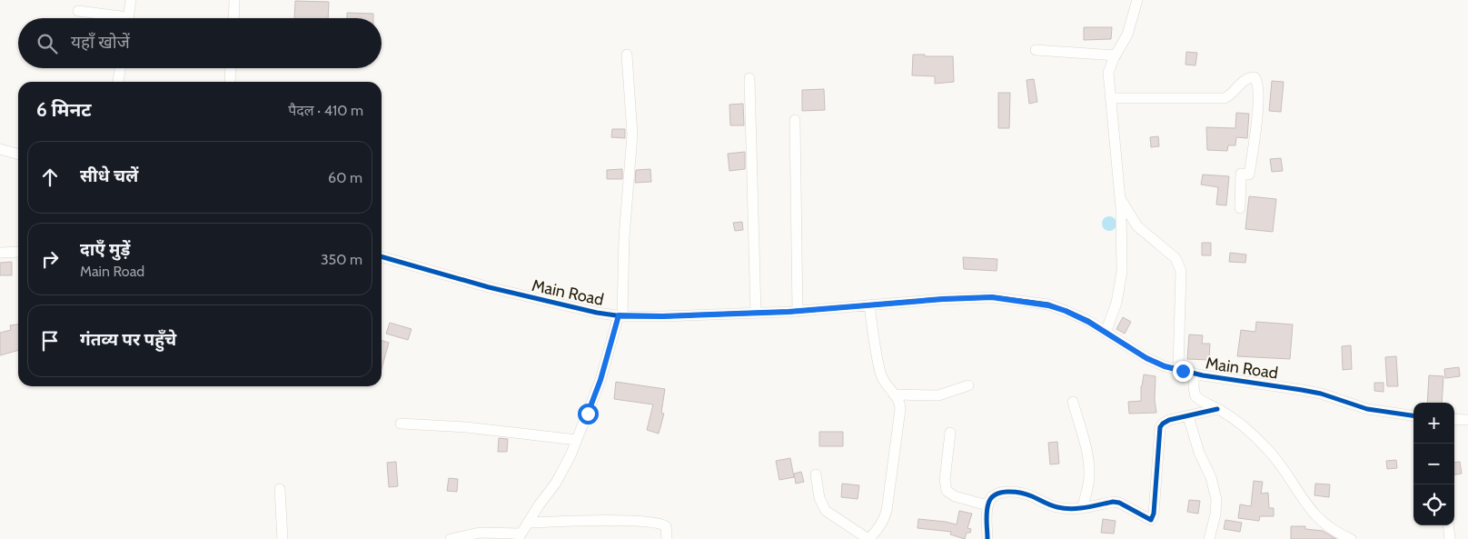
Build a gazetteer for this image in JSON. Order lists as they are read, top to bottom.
{
  "streets": {
    "street": ["Main Road"]
  },
  "page": {
    "search": "यहाँ खोजें",
    "heading": ["6 मिनट", "पैदल · 410 m"],
    "list": [
      ["सीधे चलें", "60 m"],
      ["दाएँ मुड़ें", "Main Road", "350 m"],
      "गंतव्य पर पहुँचे"
    ],
    "map_buttons": ["+", "−"]
  }
}
